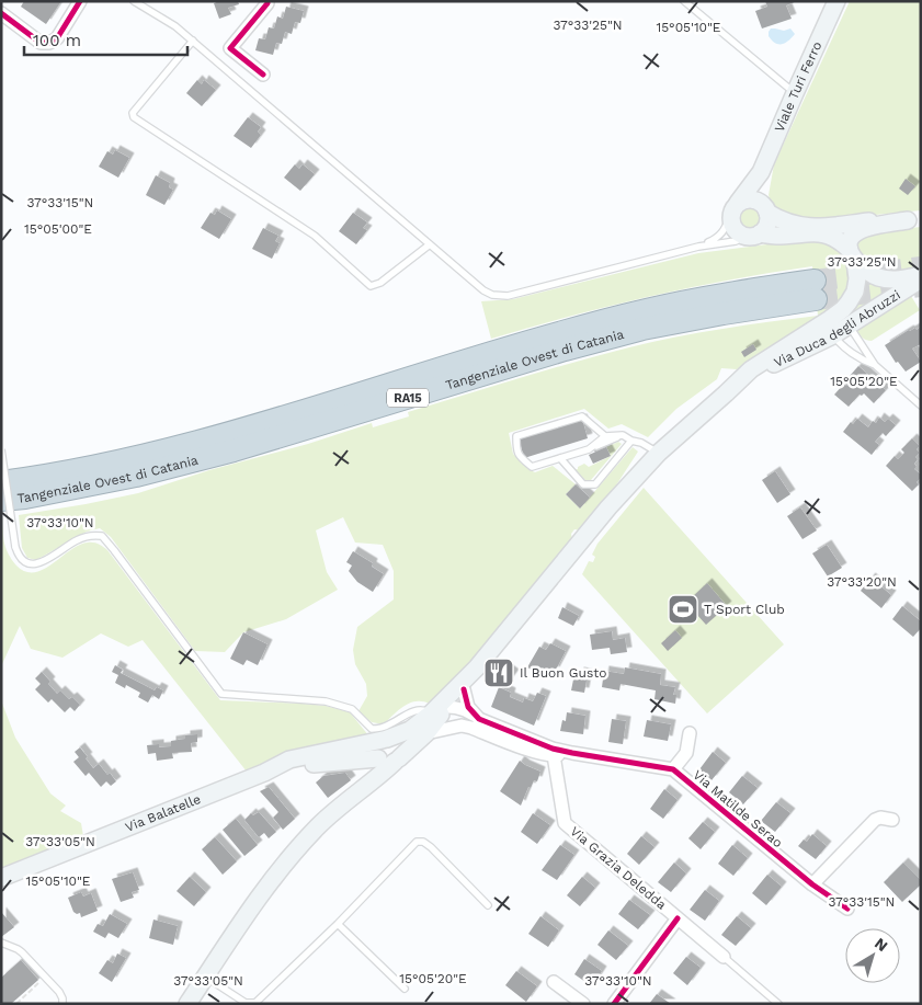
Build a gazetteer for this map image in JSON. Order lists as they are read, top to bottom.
{
  "streets": {
    "highway": ["Tangenziale Ovest di Catania", "RA15"],
    "main road": ["Viale Turi Ferro", "Via Duca degli Abruzzi", "Via Balatelle"],
    "street": ["Via Matilde Serao", "Via Grazia Deledda"]
  },
  "crossings": [
    ["Via Duca degli Abruzzi", "Via Matilde Serao"],
    ["Via Matilde Serao", "Via Grazia Deledda"]
  ],
  "places": {
    "sports": ["T Sport Club"],
    "restaurant": ["Il Buon Gusto"]
  },
  "scale_bar": "100 m",
  "north": "top right",
  "coordinates": [
    "37°33'25\"N",
    "15°05'10\"E",
    "37°33'15\"N",
    "15°05'00\"E",
    "15°05'20\"E",
    "37°33'10\"N",
    "37°33'20\"N",
    "37°33'05\"N"
  ]
}
